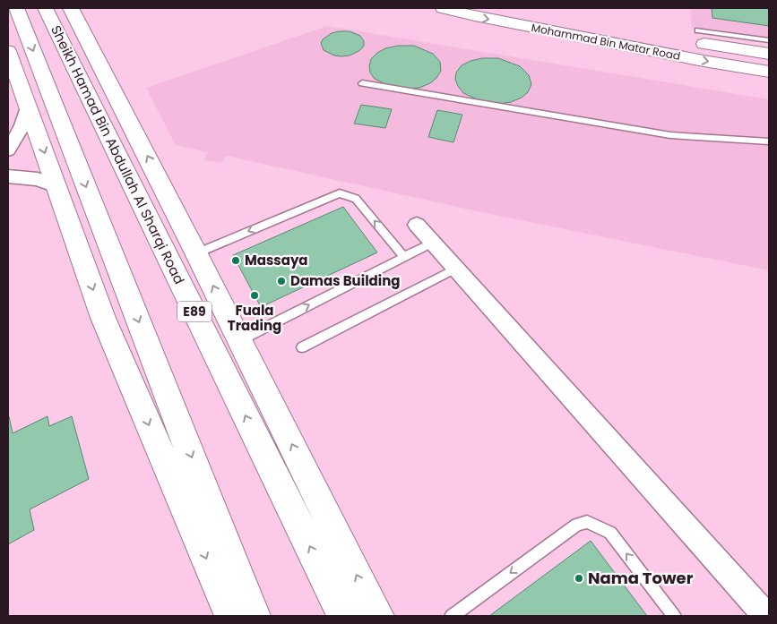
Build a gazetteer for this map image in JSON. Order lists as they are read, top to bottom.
{
  "streets": {
    "main road": ["Mohammad Bin Matar Road", "Sheikh Hamad Bin Abdullah Al Sharqi Road", "E89"]
  },
  "places": [
    "Massaya",
    "Damas Building",
    "Fuala Trading",
    "Nama Tower"
  ]
}
